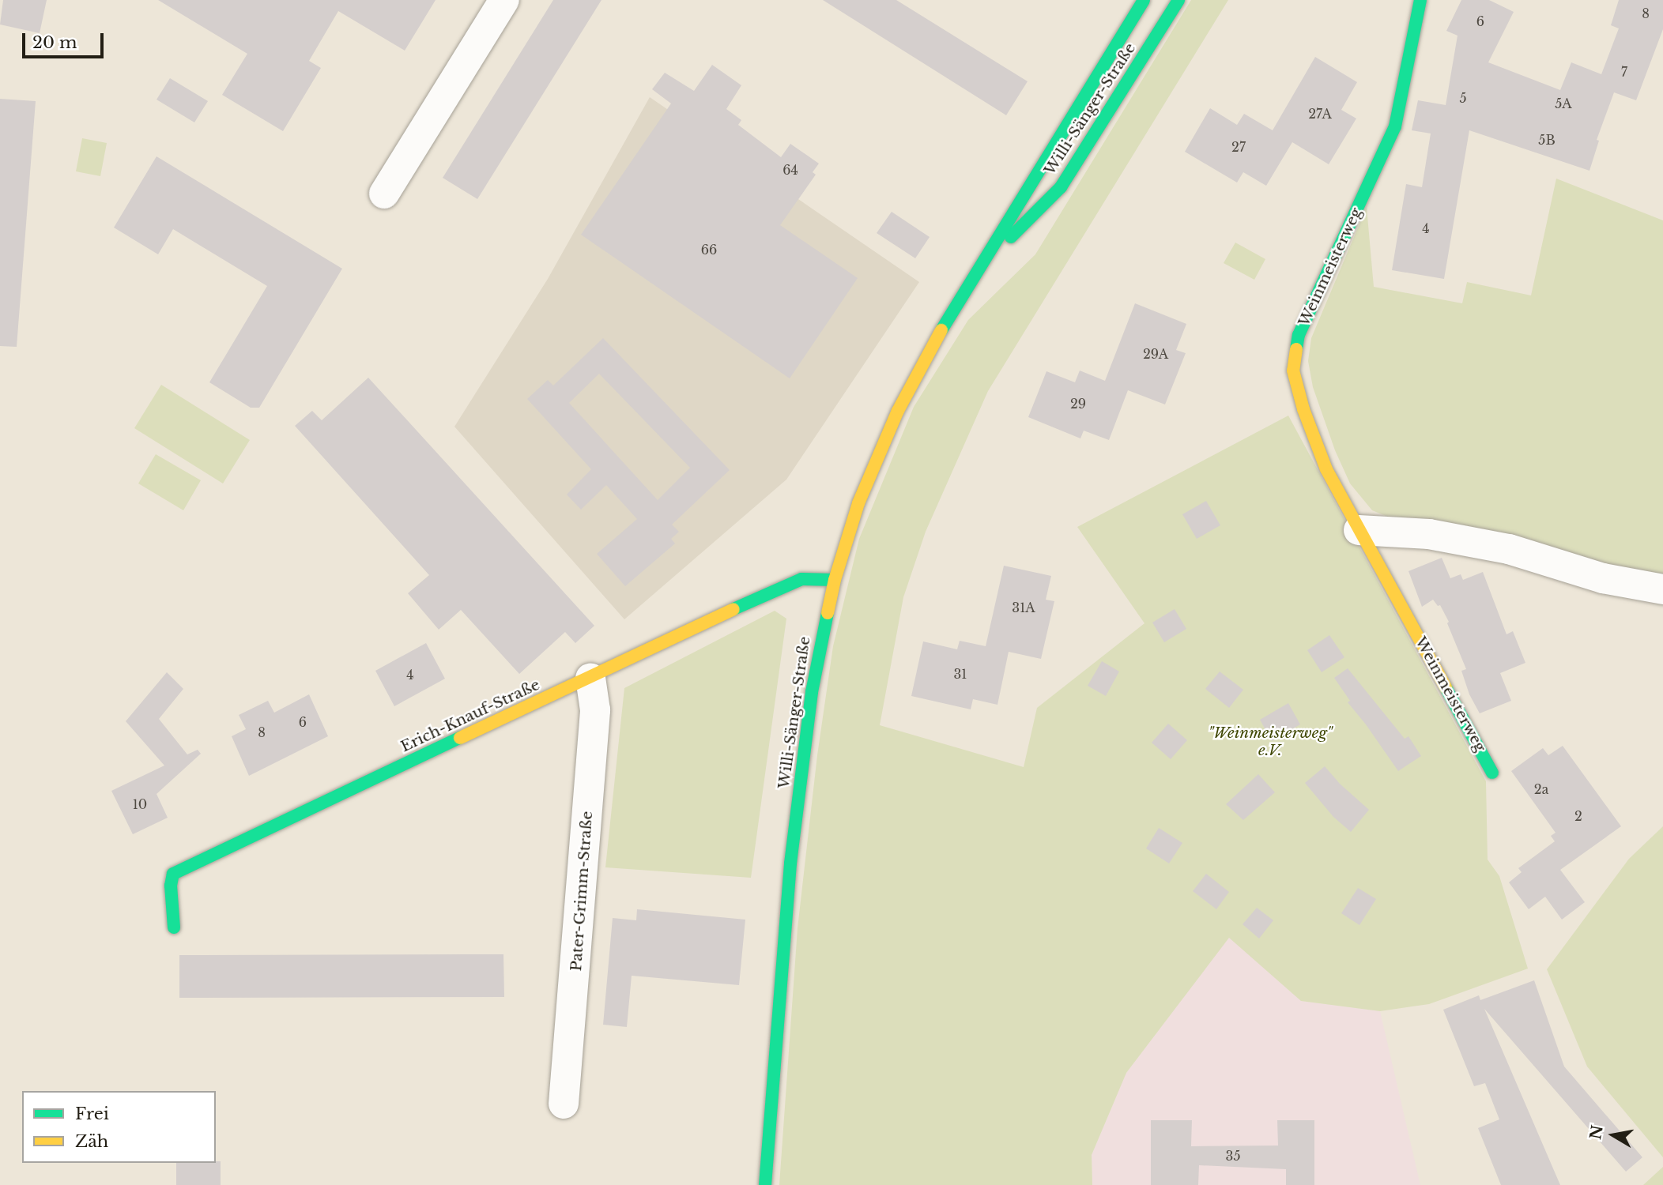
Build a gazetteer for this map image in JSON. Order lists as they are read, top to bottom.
{
  "streets": {
    "street": [
      "Willi-Sänger-Straße",
      "Weinmeisterweg",
      "Erich-Knauf-Straße",
      "Pater-Grimm-Straße"
    ]
  },
  "crossings": [
    ["Willi-Sänger-Straße", "Erich-Knauf-Straße"],
    ["Erich-Knauf-Straße", "Pater-Grimm-Straße"]
  ],
  "parks": ["\"Weinmeisterweg\" e.V."],
  "house_numbers": [
    "8",
    "6",
    "7",
    "5",
    "5A",
    "27A",
    "5B",
    "27",
    "64",
    "4",
    "66",
    "29A",
    "29",
    "31A",
    "31",
    "4",
    "6",
    "8",
    "2a",
    "10",
    "2",
    "35"
  ],
  "legend": ["Frei", "Zäh"],
  "scale_bar": "20 m",
  "north": "left"
}
